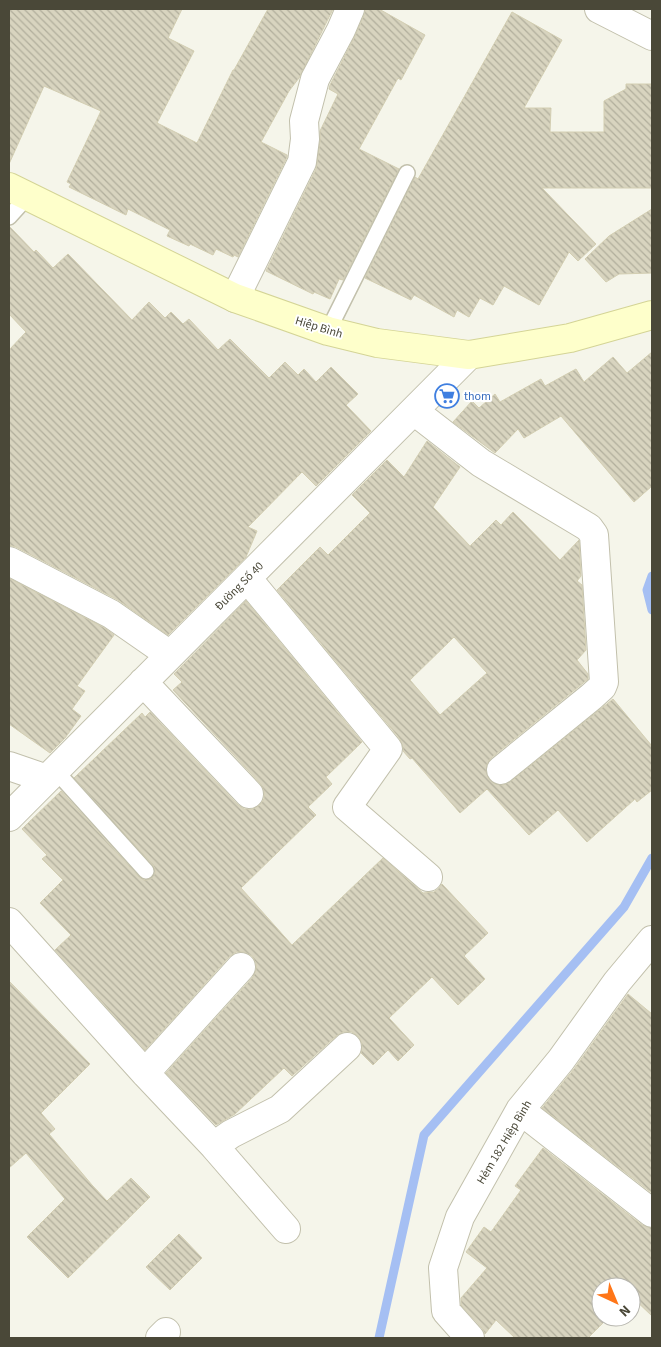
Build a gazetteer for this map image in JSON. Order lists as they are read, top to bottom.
{
  "streets": {
    "main road": ["Hiệp Bình"],
    "street": ["Đường Số 40", "Hẻm 182 Hiệp Bình"]
  },
  "crossings": [
    ["Hiệp Bình", "Đường Số 40"]
  ],
  "places": {
    "supermarket": ["thom"]
  },
  "north": "bottom right"
}
